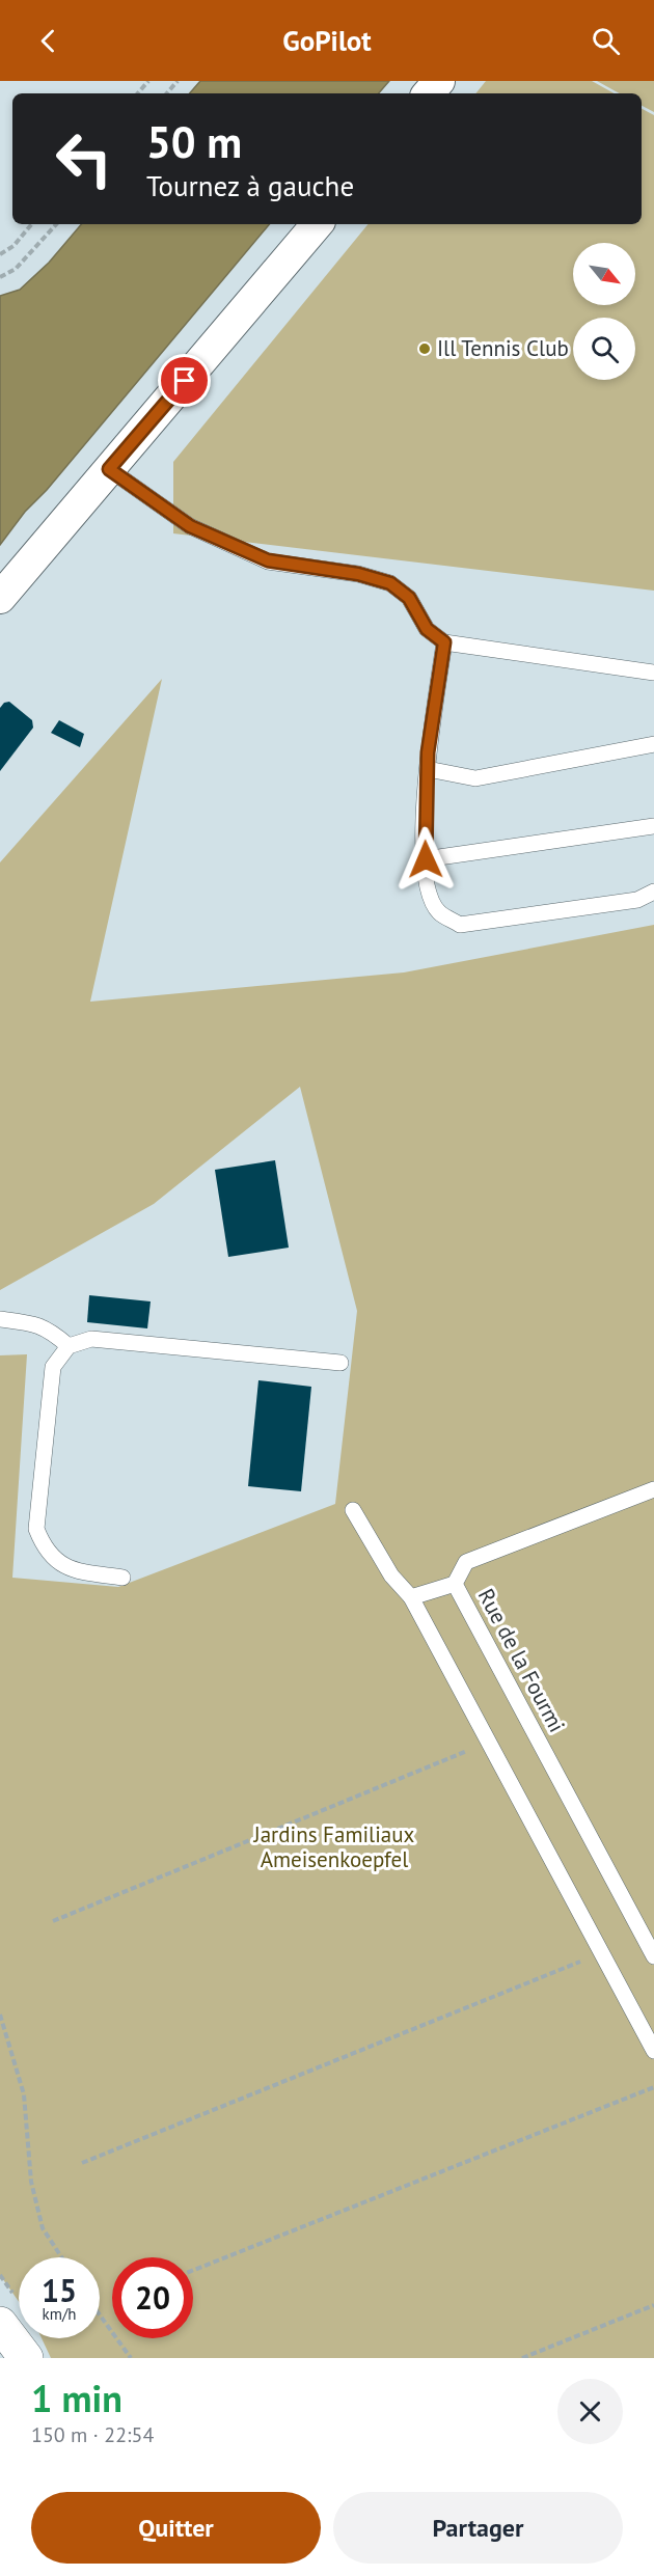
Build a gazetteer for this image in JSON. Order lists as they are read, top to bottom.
{
  "streets": {
    "lane": ["Rue de la Fourmi"]
  },
  "parks": ["Jardins Familiaux Ameisenkoepfel"],
  "places": ["Ill Tennis Club"],
  "north": "bottom right",
  "page": {
    "header": "GoPilot",
    "turn": ["50 m", "Tournez à gauche"],
    "speed": "15 km/h",
    "limit": "20",
    "heading": ["1 min", "150 m · 22:54"],
    "buttons": ["Quitter", "Partager"]
  }
}
